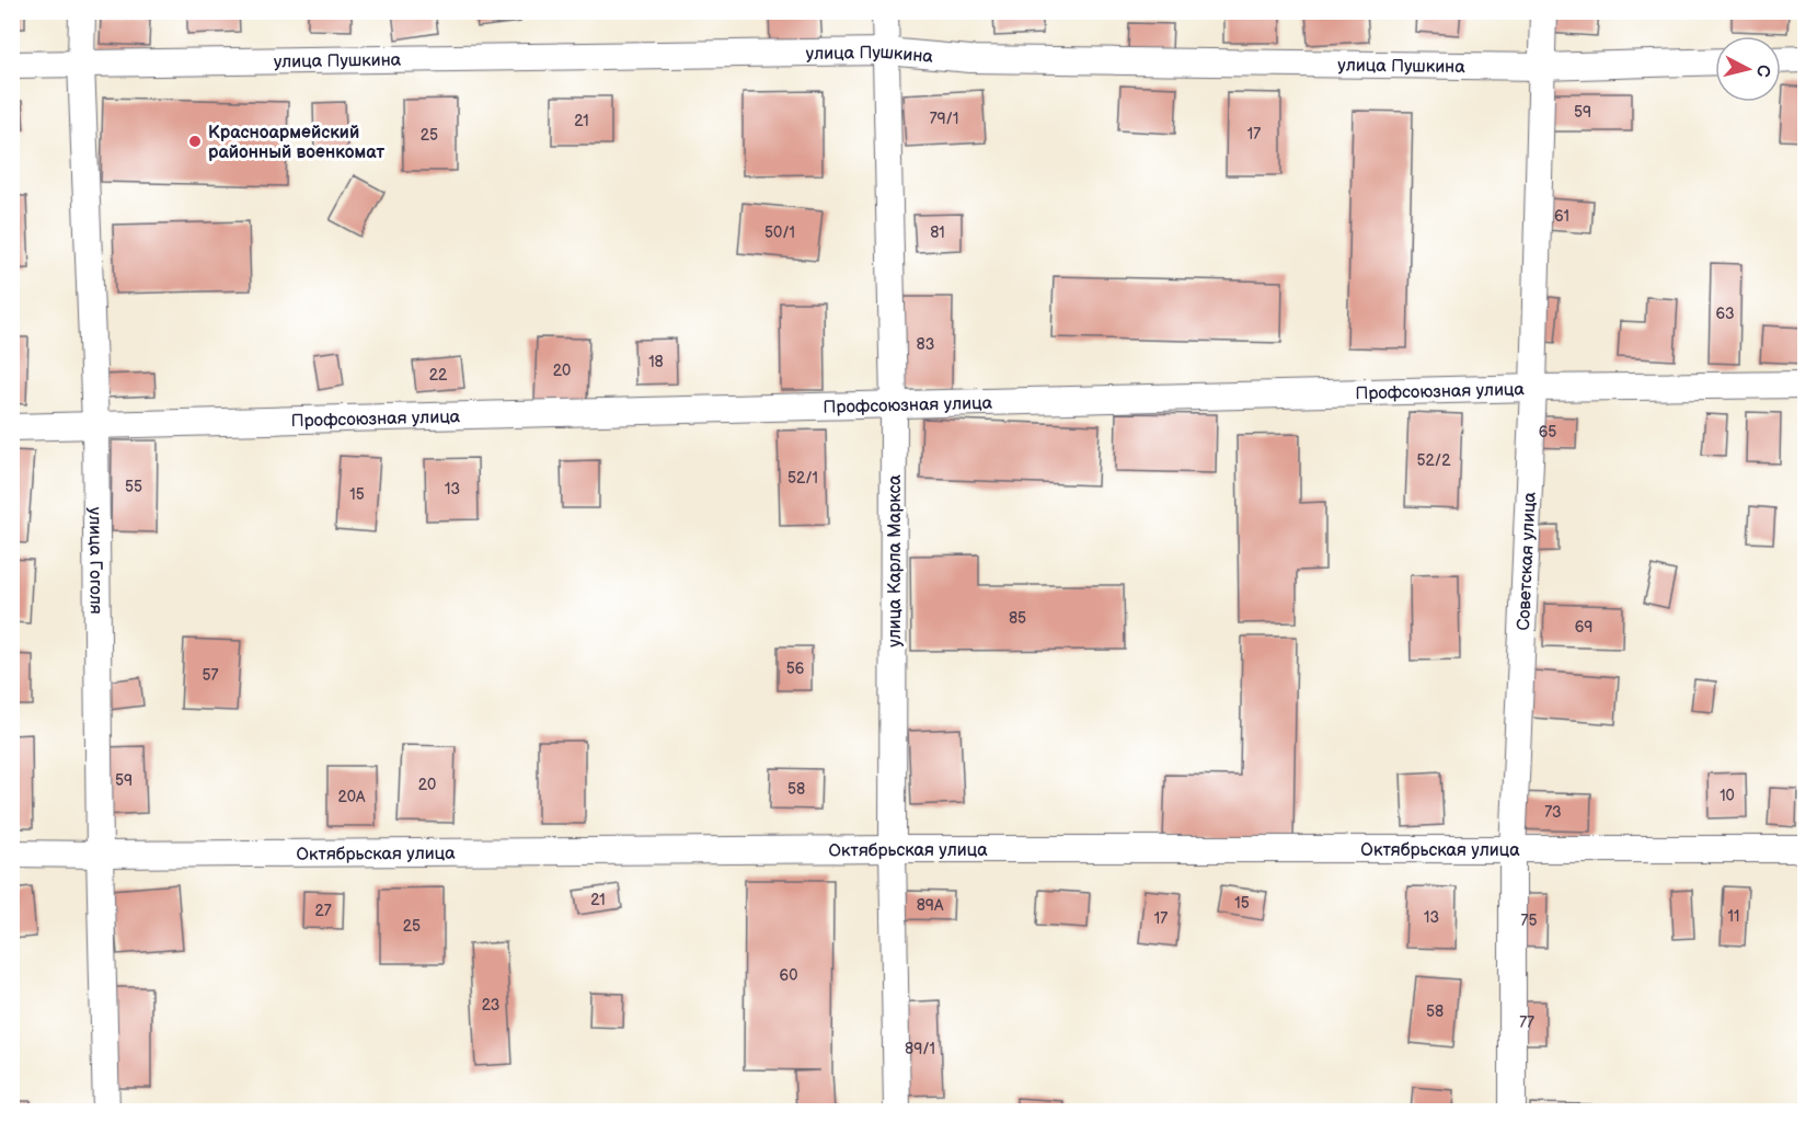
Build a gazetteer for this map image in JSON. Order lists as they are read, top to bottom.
{
  "streets": {
    "street": [
      "улица Пушкина",
      "Профсоюзная улица",
      "улица Гоголя",
      "улица Карла Маркса",
      "Советская улица",
      "Октябрьская улица"
    ]
  },
  "crossings": [
    ["улица Пушкина", "улица Гоголя"],
    ["улица Пушкина", "улица Карла Маркса"],
    ["улица Пушкина", "Советская улица"],
    ["Профсоюзная улица", "улица Гоголя"],
    ["Профсоюзная улица", "улица Карла Маркса"],
    ["Профсоюзная улица", "Советская улица"],
    ["улица Гоголя", "Октябрьская улица"],
    ["улица Карла Маркса", "Октябрьская улица"],
    ["Советская улица", "Октябрьская улица"]
  ],
  "places": ["Красноармейский районный военкомат"],
  "house_numbers": [
    "59",
    "79/1",
    "21",
    "17",
    "25",
    "61",
    "50/1",
    "81",
    "63",
    "83",
    "18",
    "20",
    "22",
    "65",
    "52/2",
    "52/1",
    "55",
    "13",
    "15",
    "85",
    "69",
    "56",
    "57",
    "59",
    "20",
    "58",
    "10",
    "20А",
    "73",
    "21",
    "15",
    "89А",
    "27",
    "11",
    "13",
    "17",
    "75",
    "25",
    "60",
    "23",
    "58",
    "77",
    "89/1"
  ],
  "north": "right"
}
